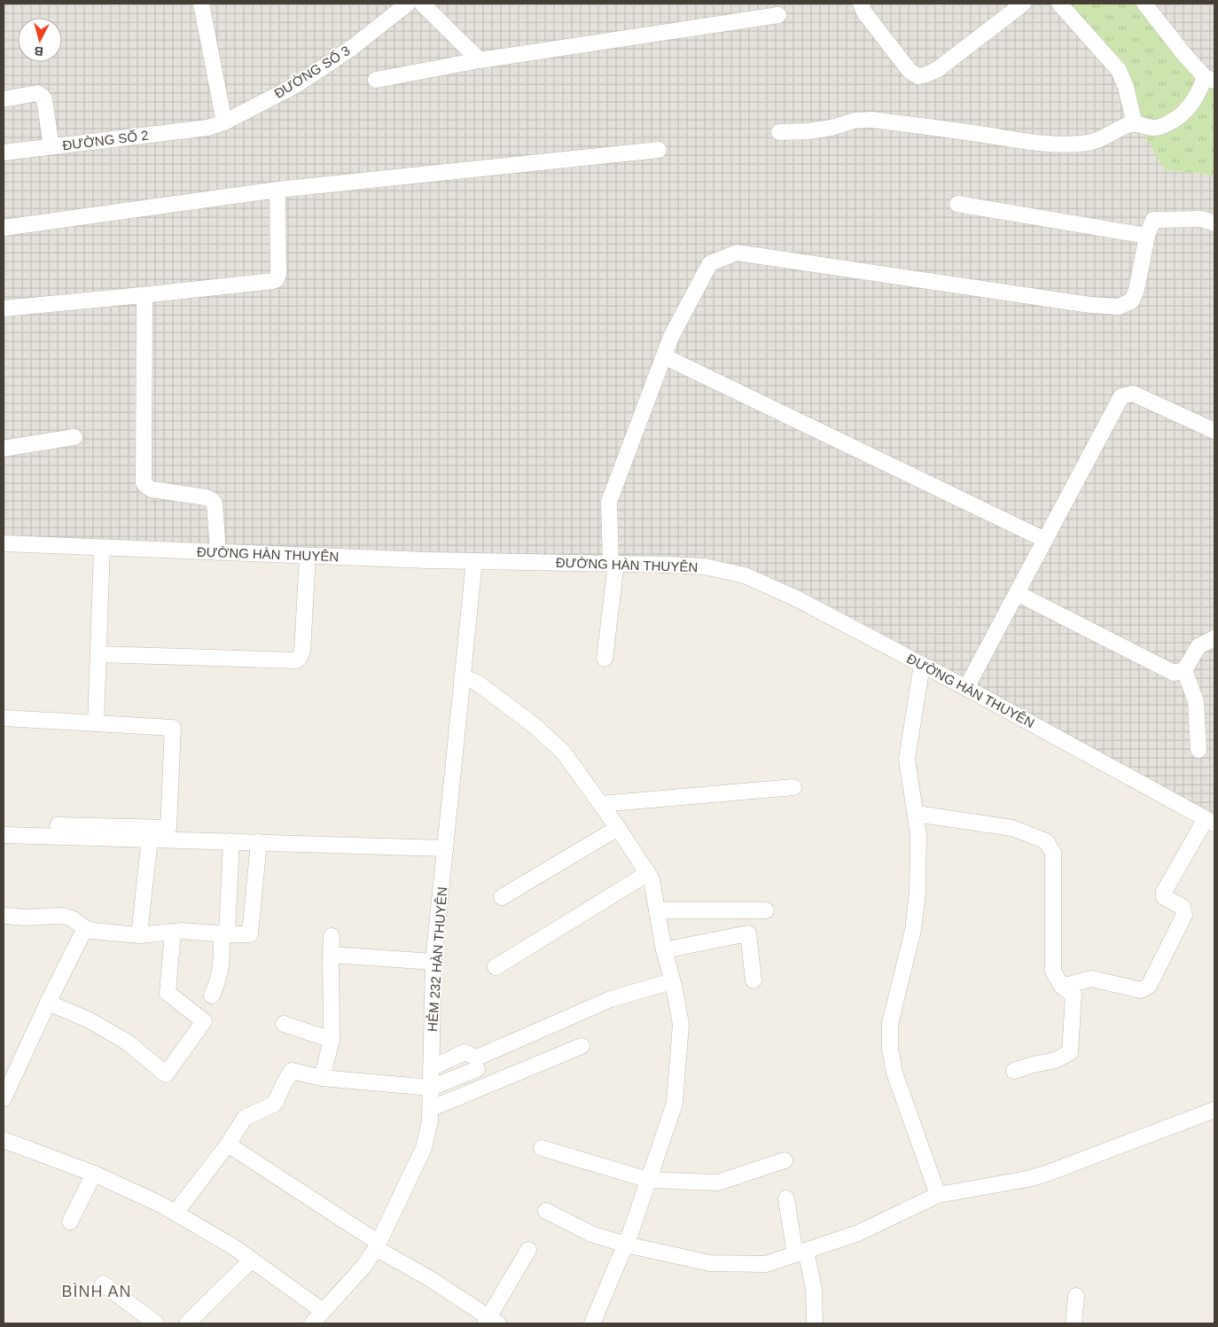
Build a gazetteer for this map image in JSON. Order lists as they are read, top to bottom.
{
  "streets": {
    "street": [
      "ĐƯỜNG SỐ 3",
      "ĐƯỜNG SỐ 2",
      "ĐƯỜNG HÀN THUYÊN",
      "HẺM 232 HÀN THUYÊN"
    ]
  },
  "crossings": [
    ["ĐƯỜNG SỐ 3", "ĐƯỜNG SỐ 2"],
    ["ĐƯỜNG HÀN THUYÊN", "HẺM 232 HÀN THUYÊN"]
  ],
  "districts": ["BÌNH AN"],
  "north": "bottom"
}
